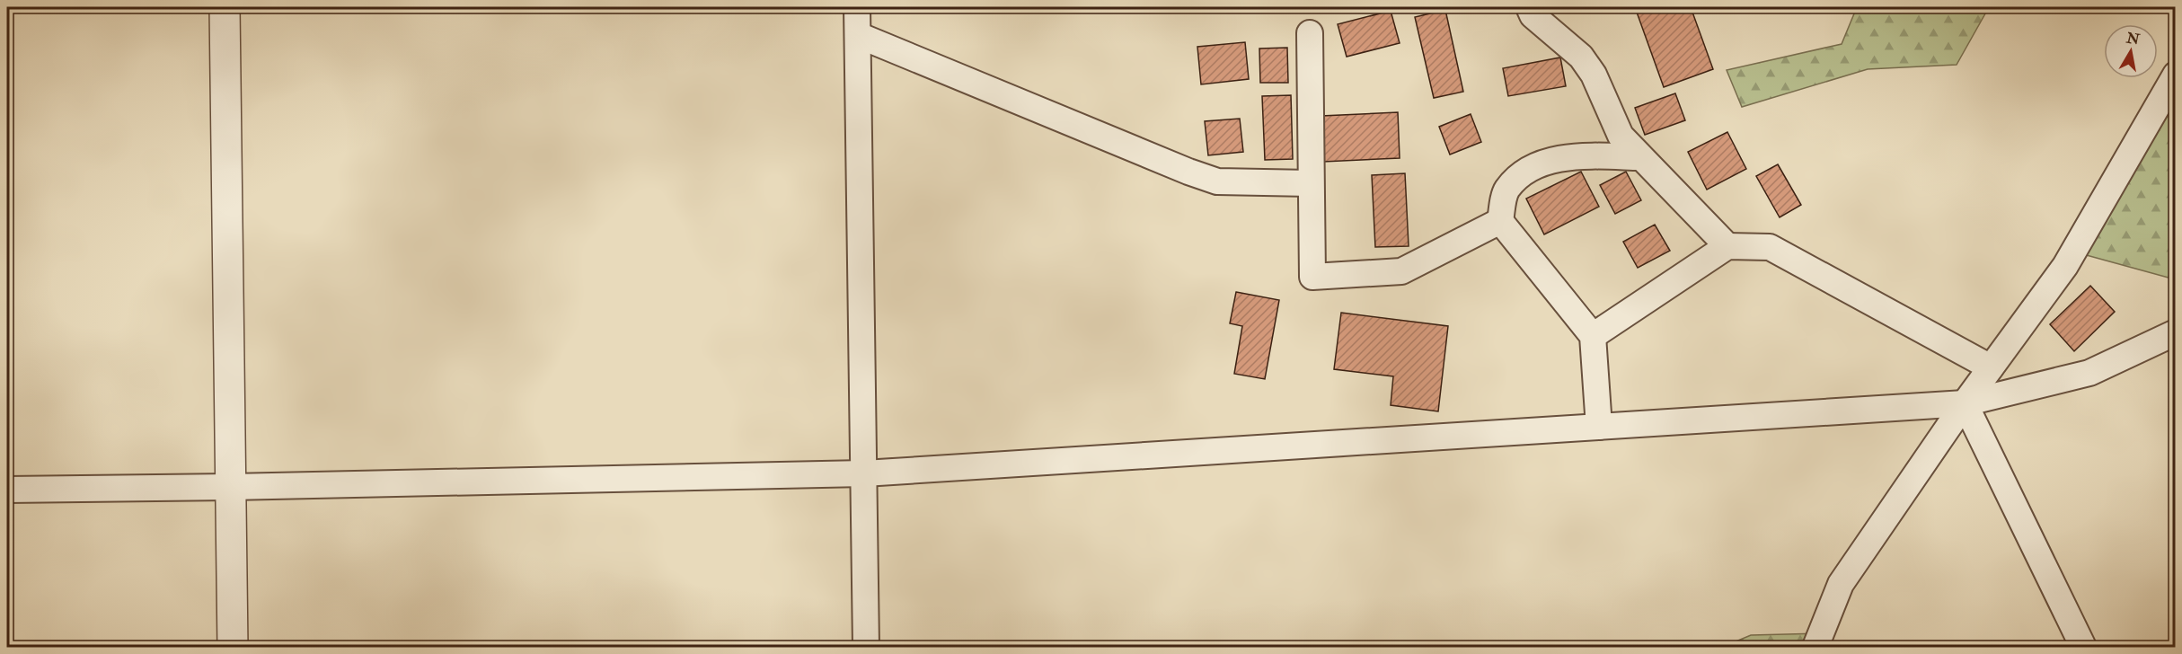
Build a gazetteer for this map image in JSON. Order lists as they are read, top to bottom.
{
  "north": "top"
}
